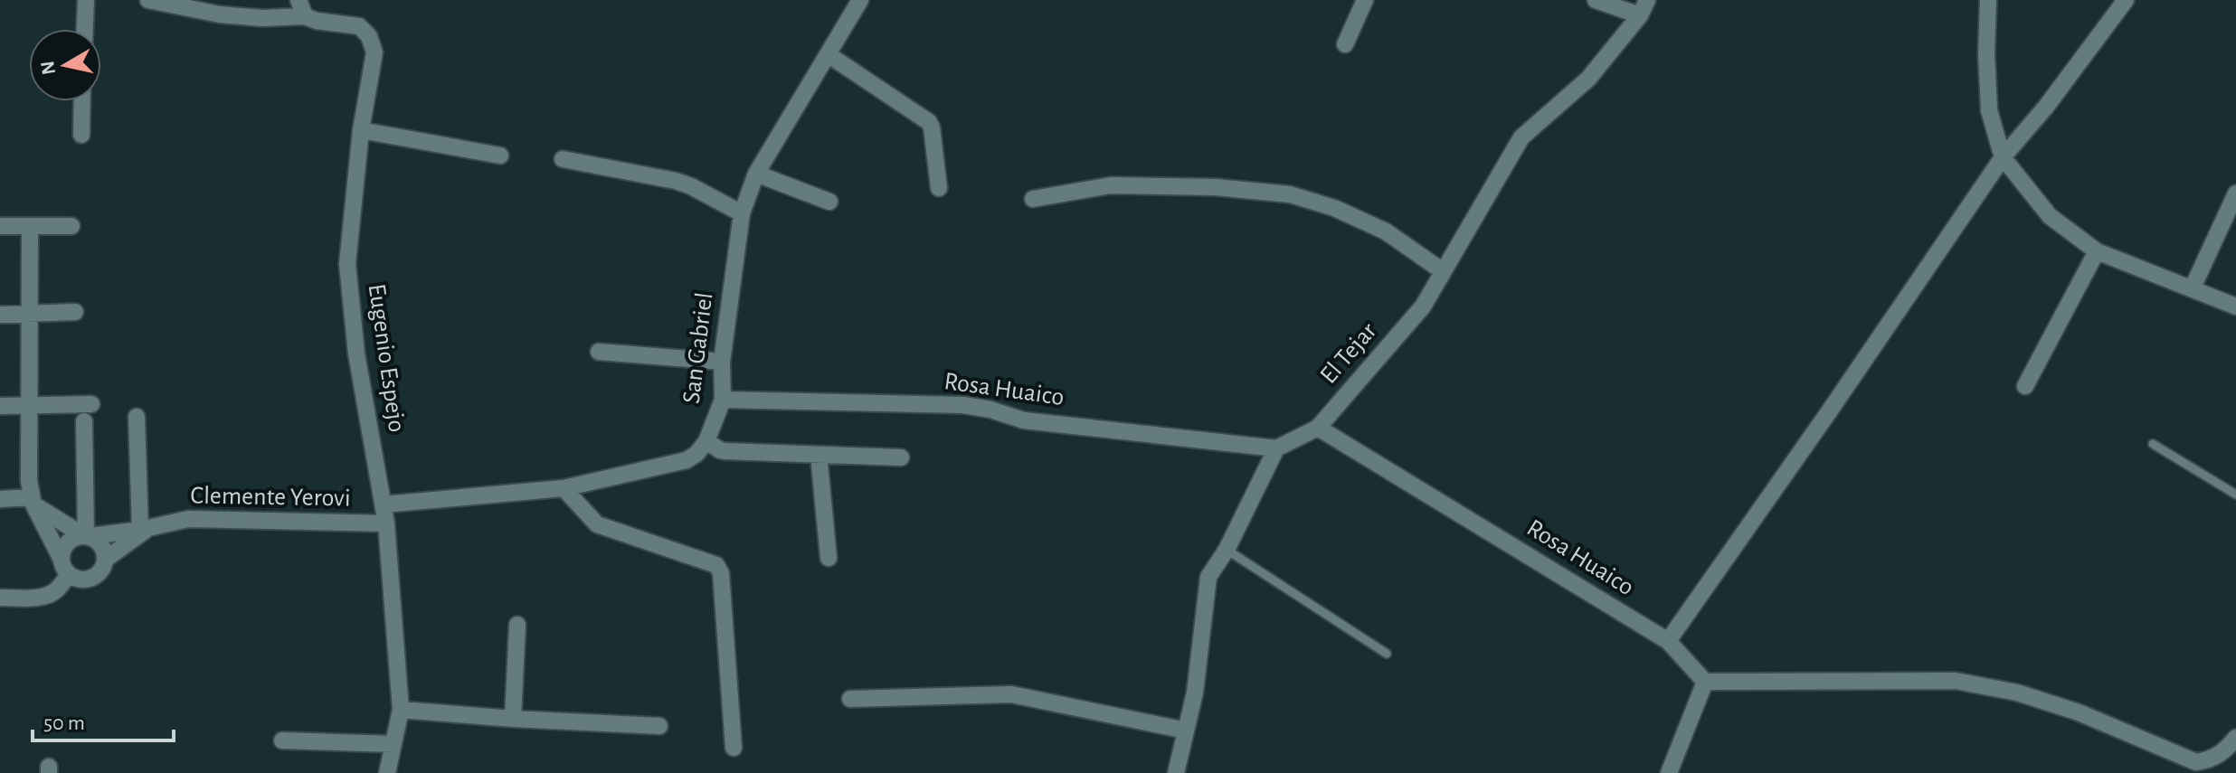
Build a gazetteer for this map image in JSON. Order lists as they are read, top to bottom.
{
  "streets": {
    "street": [
      "San Gabriel",
      "El Tejar",
      "Eugenio Espejo",
      "Rosa Huaico",
      "Clemente Yerovi"
    ]
  },
  "crossings": [
    ["San Gabriel", "Eugenio Espejo"],
    ["San Gabriel", "Rosa Huaico"],
    ["El Tejar", "Rosa Huaico"],
    ["Eugenio Espejo", "Clemente Yerovi"]
  ],
  "scale_bar": "50 m",
  "north": "left"
}
